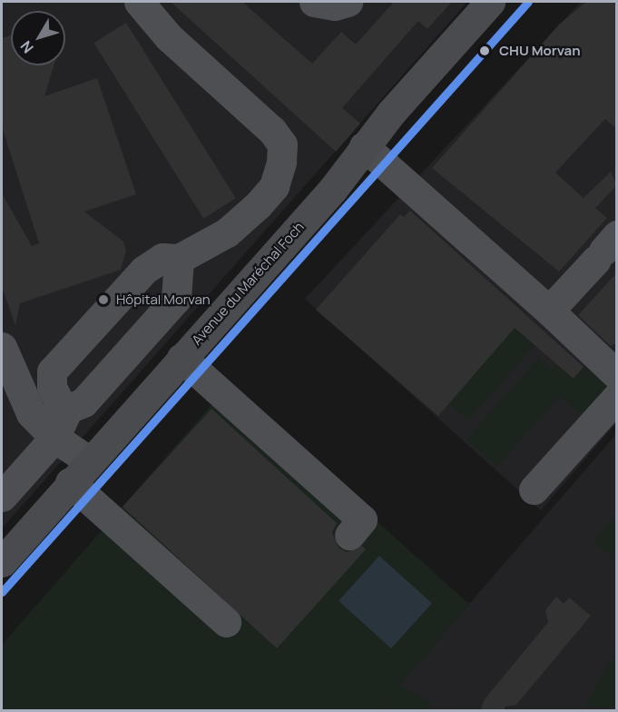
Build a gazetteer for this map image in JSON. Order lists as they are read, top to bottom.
{
  "streets": {
    "main road": ["Avenue du Maréchal Foch"]
  },
  "places": ["CHU Morvan", "Hôpital Morvan"],
  "north": "bottom left"
}
